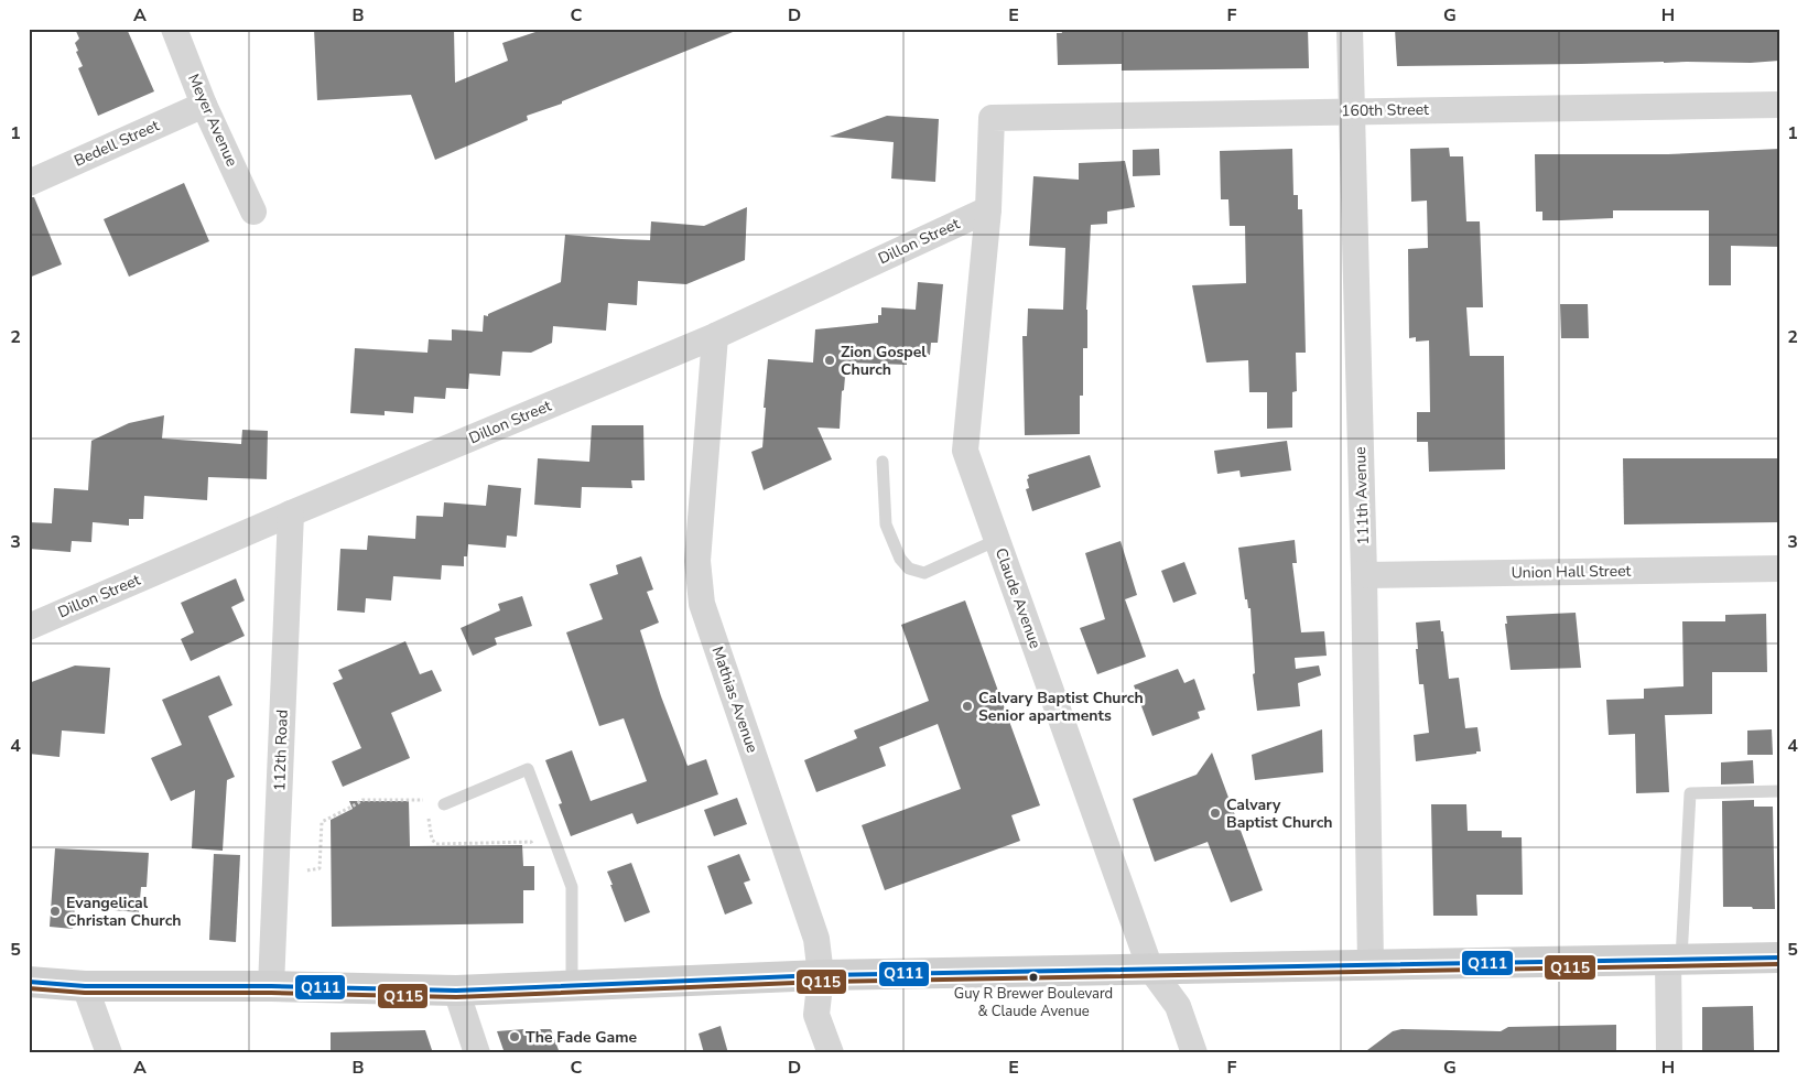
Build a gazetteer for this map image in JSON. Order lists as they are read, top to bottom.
{
  "streets": {
    "street": [
      "160th Street",
      "Meyer Avenue",
      "Bedell Street",
      "Dillon Street",
      "111th Avenue",
      "Union Hall Street",
      "Claude Avenue",
      "Mathias Avenue",
      "112th Road"
    ]
  },
  "crossings": [
    ["160th Street", "111th Avenue"],
    ["160th Street", "Claude Avenue"],
    ["Meyer Avenue", "Bedell Street"],
    ["Dillon Street", "Claude Avenue"],
    ["Dillon Street", "Mathias Avenue"],
    ["Dillon Street", "112th Road"],
    ["111th Avenue", "Union Hall Street"]
  ],
  "places": [
    "Zion Gospel Church",
    "Calvary Baptist Church Senior apartments",
    "Calvary Baptist Church",
    "Evangelical Christan Church",
    "Guy R Brewer Boulevard & Claude Avenue",
    "The Fade Game"
  ],
  "lines": ["transit line Q111", "transit line Q115"],
  "grid": {
    "columns": [
      "A",
      "B",
      "C",
      "D",
      "E",
      "F",
      "G",
      "H"
    ],
    "rows": [
      "1",
      "2",
      "3",
      "4",
      "5"
    ]
  }
}
